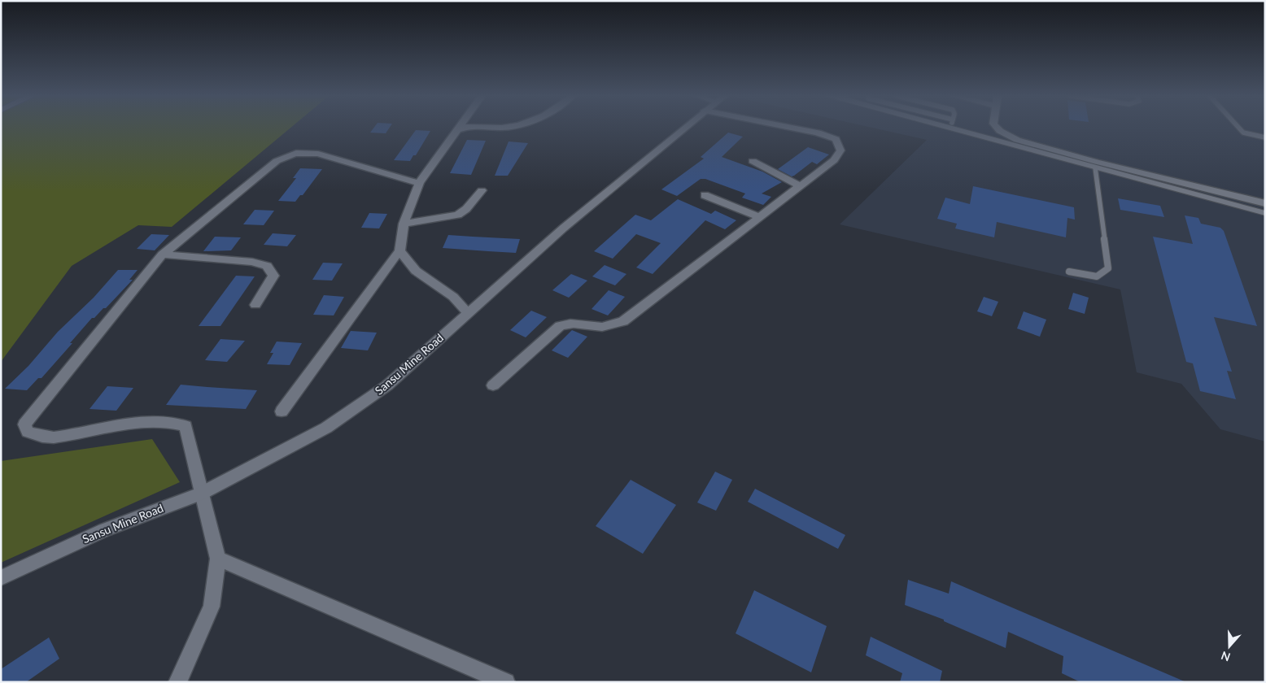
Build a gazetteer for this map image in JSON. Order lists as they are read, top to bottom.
{
  "streets": {
    "street": ["Sansu Mine Road"]
  },
  "north": "bottom"
}
